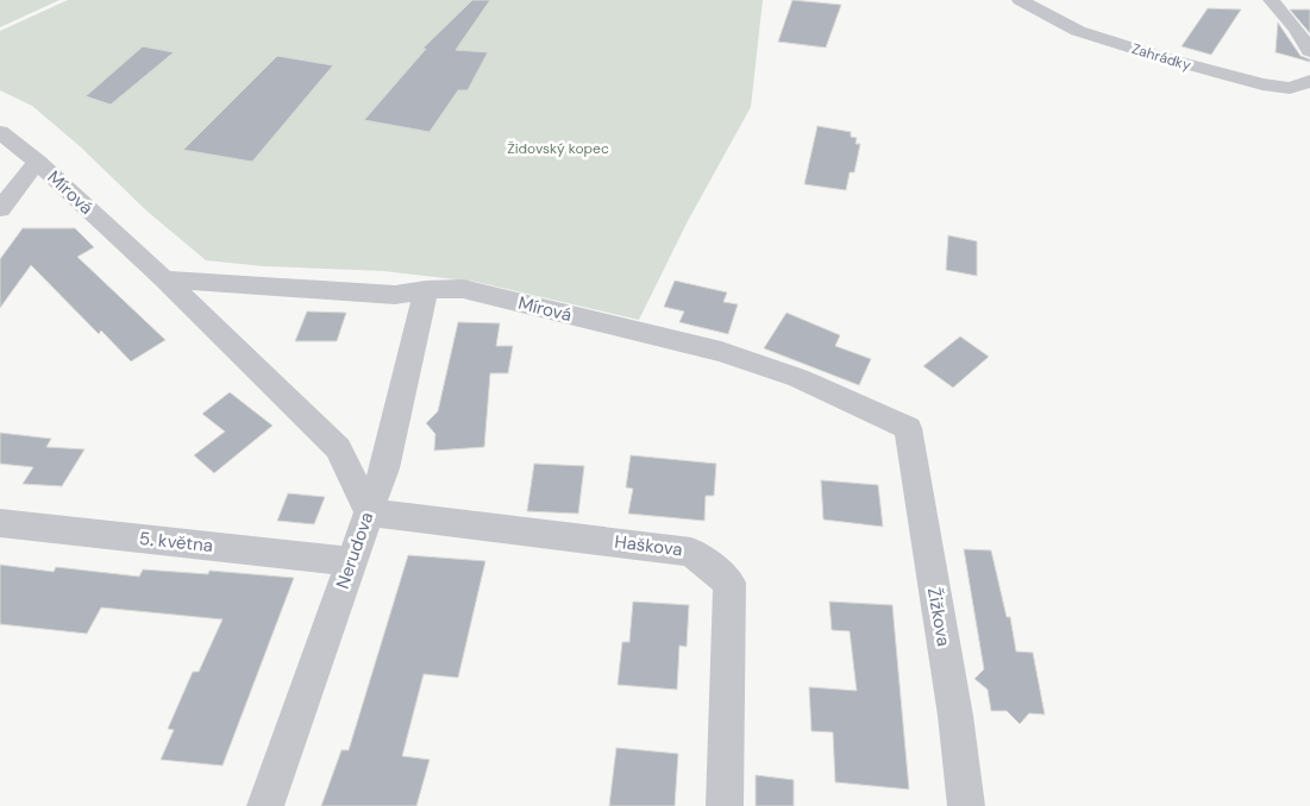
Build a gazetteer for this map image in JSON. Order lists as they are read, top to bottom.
{
  "streets": {
    "street": [
      "Zahrádky",
      "Mírová",
      "5. května",
      "Haškova",
      "Nerudova",
      "Žižkova"
    ]
  },
  "crossings": [
    ["Mírová", "Haškova"],
    ["Mírová", "Nerudova"],
    ["Mírová", "Žižkova"],
    ["5. května", "Nerudova"],
    ["Haškova", "Nerudova"]
  ],
  "parks": ["Židovský kopec"]
}
